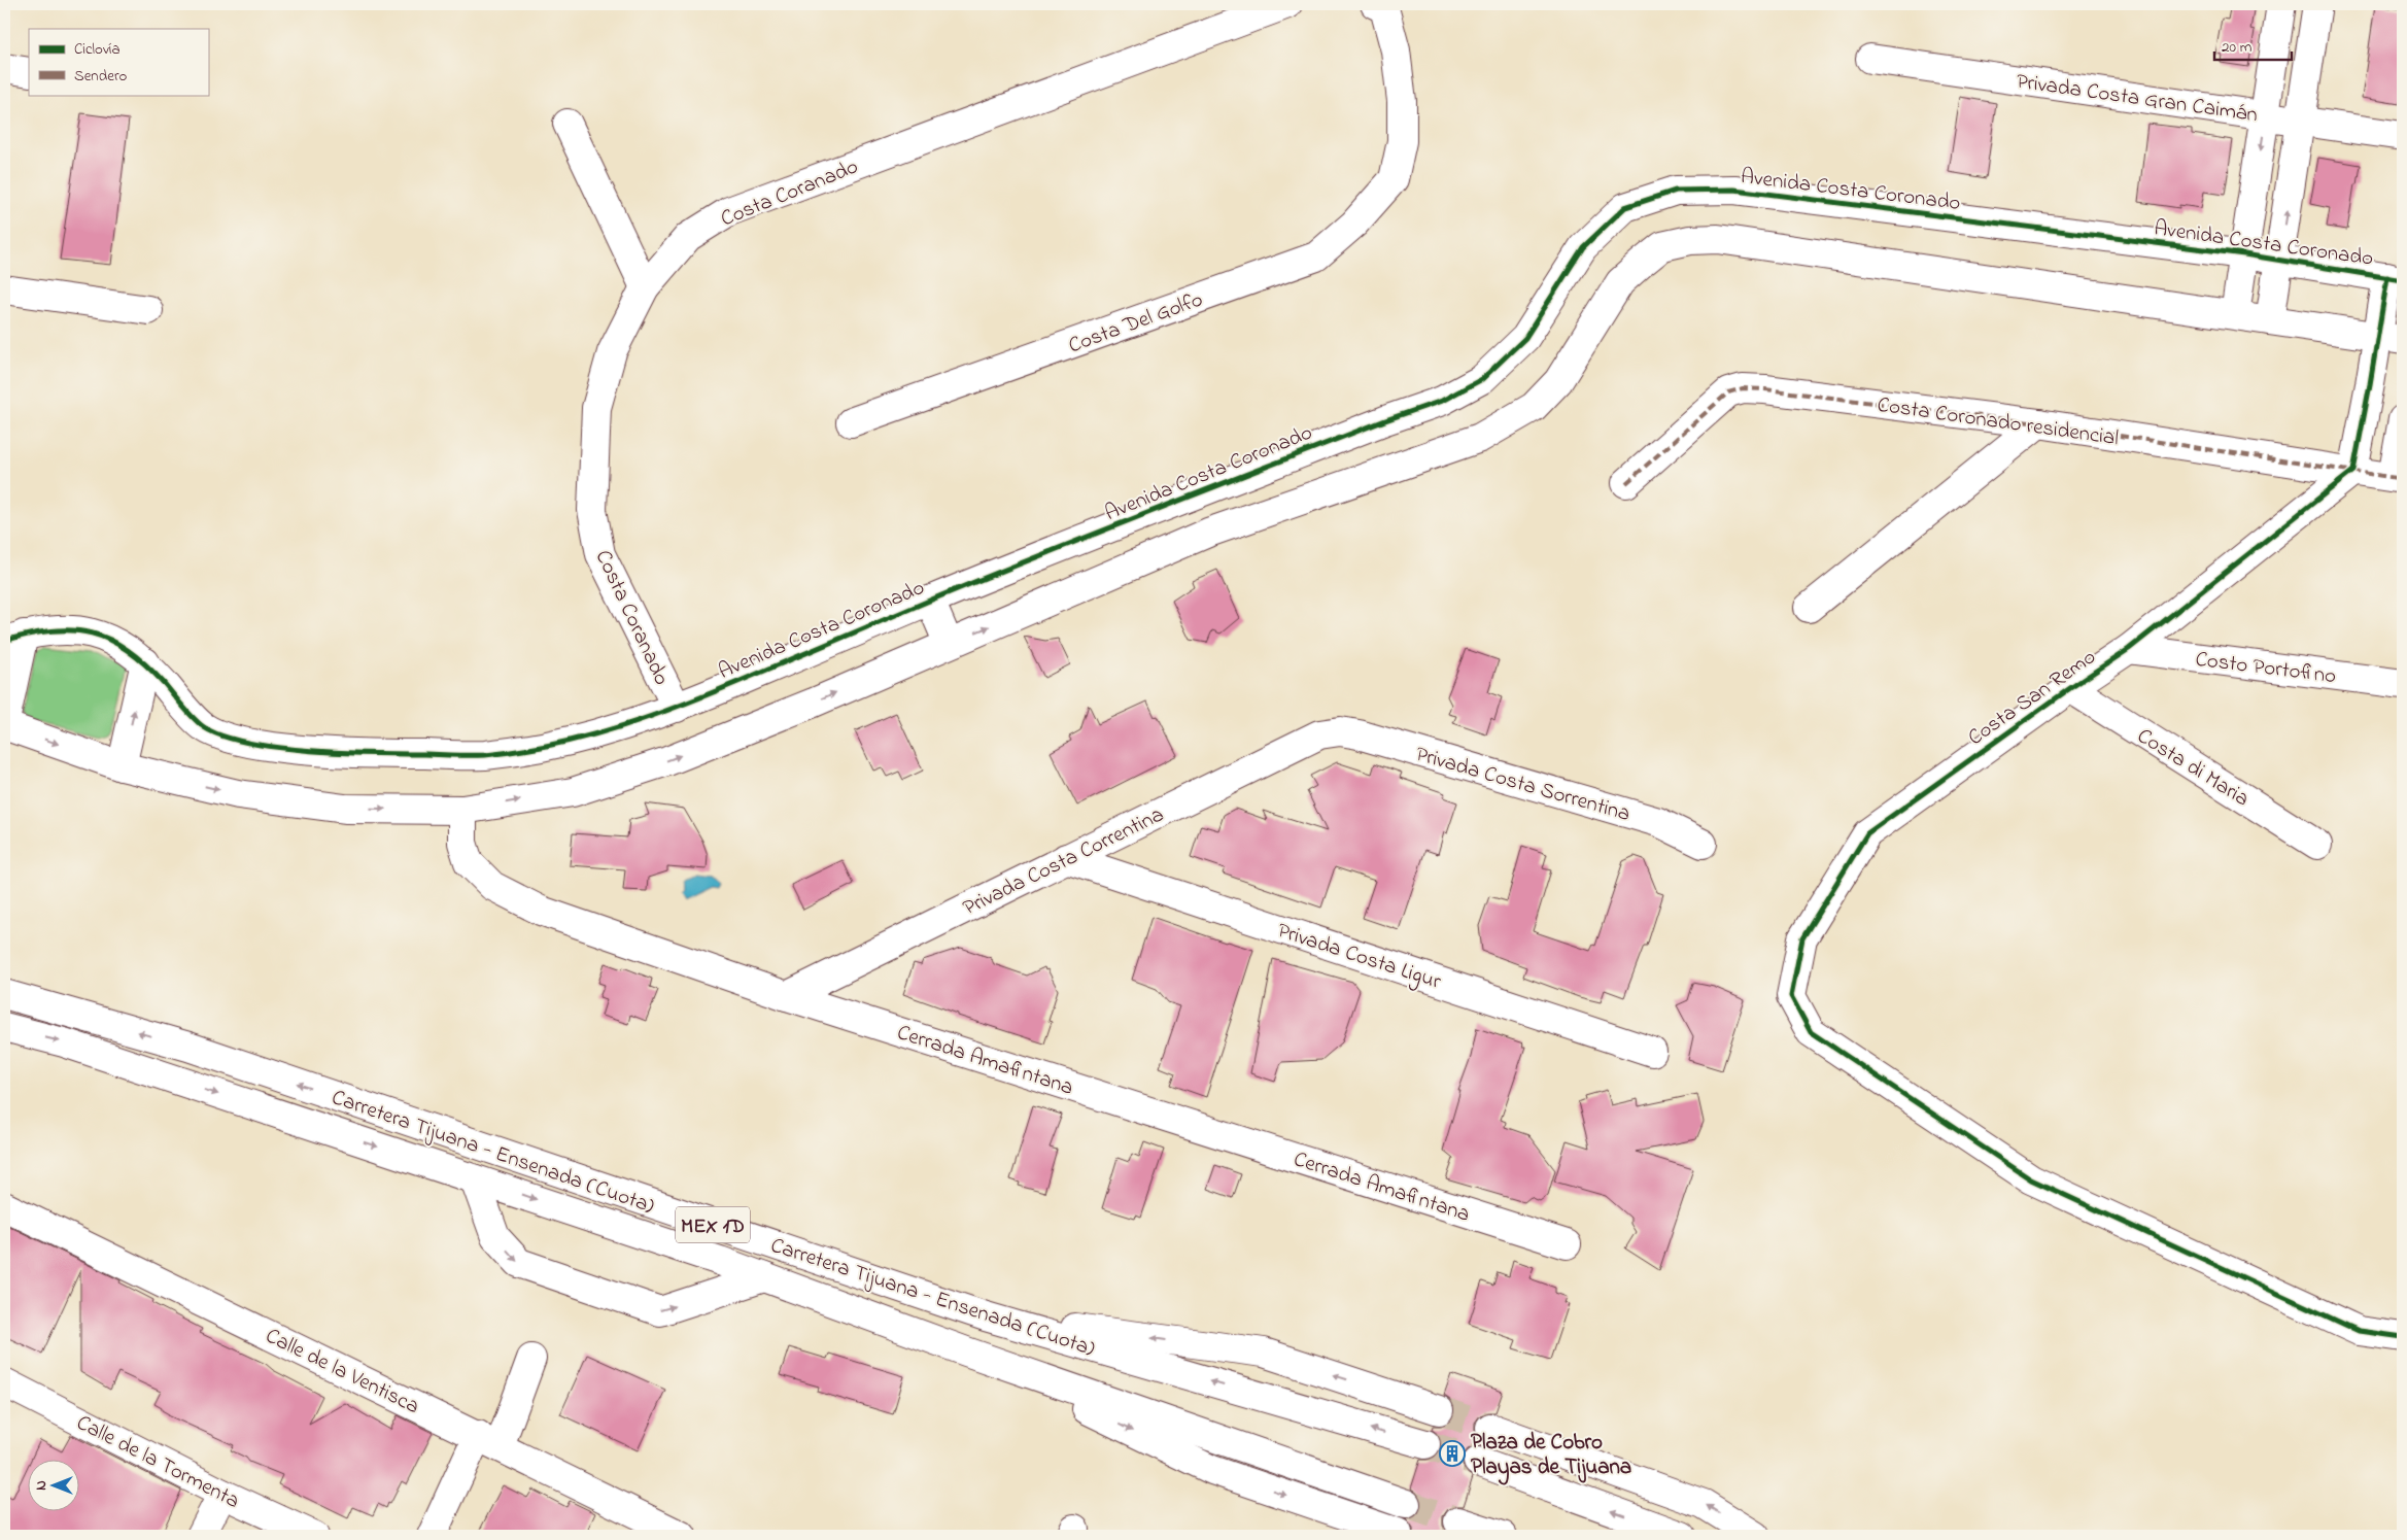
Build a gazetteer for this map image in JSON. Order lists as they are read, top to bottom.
{
  "streets": {
    "main road": [
      "Privada Costa Gran Caimán",
      "Avenida Costa Coronado",
      "Costa Coranado",
      "Costa Del Golfo",
      "Costa Coronado residencial",
      "Costo Portofino",
      "Costa San Remo",
      "Costa di Maria",
      "Privada Costa Sorrentina",
      "Privada Costa Correntina",
      "Privada Costa Ligur",
      "Cerrada Amafintana",
      "Carretera Tijuana - Ensenada (Cuota)",
      "MEX 1D",
      "Calle de la Ventisca",
      "Calle de la Tormenta"
    ]
  },
  "crossings": [
    ["Avenida Costa Coronado", "Costa Coranado"],
    ["Costa Coronado residencial", "Costa San Remo"],
    ["Costo Portofino", "Costa San Remo"],
    ["Costa San Remo", "Costa di Maria"],
    ["Privada Costa Sorrentina", "Privada Costa Correntina"],
    ["Privada Costa Correntina", "Privada Costa Ligur"],
    ["Privada Costa Correntina", "Cerrada Amafintana"]
  ],
  "places": {
    "building": ["Plaza de Cobro Playas de Tijuana"]
  },
  "legend": ["Ciclovía", "Sendero"],
  "scale_bar": "20 m",
  "north": "left"
}
